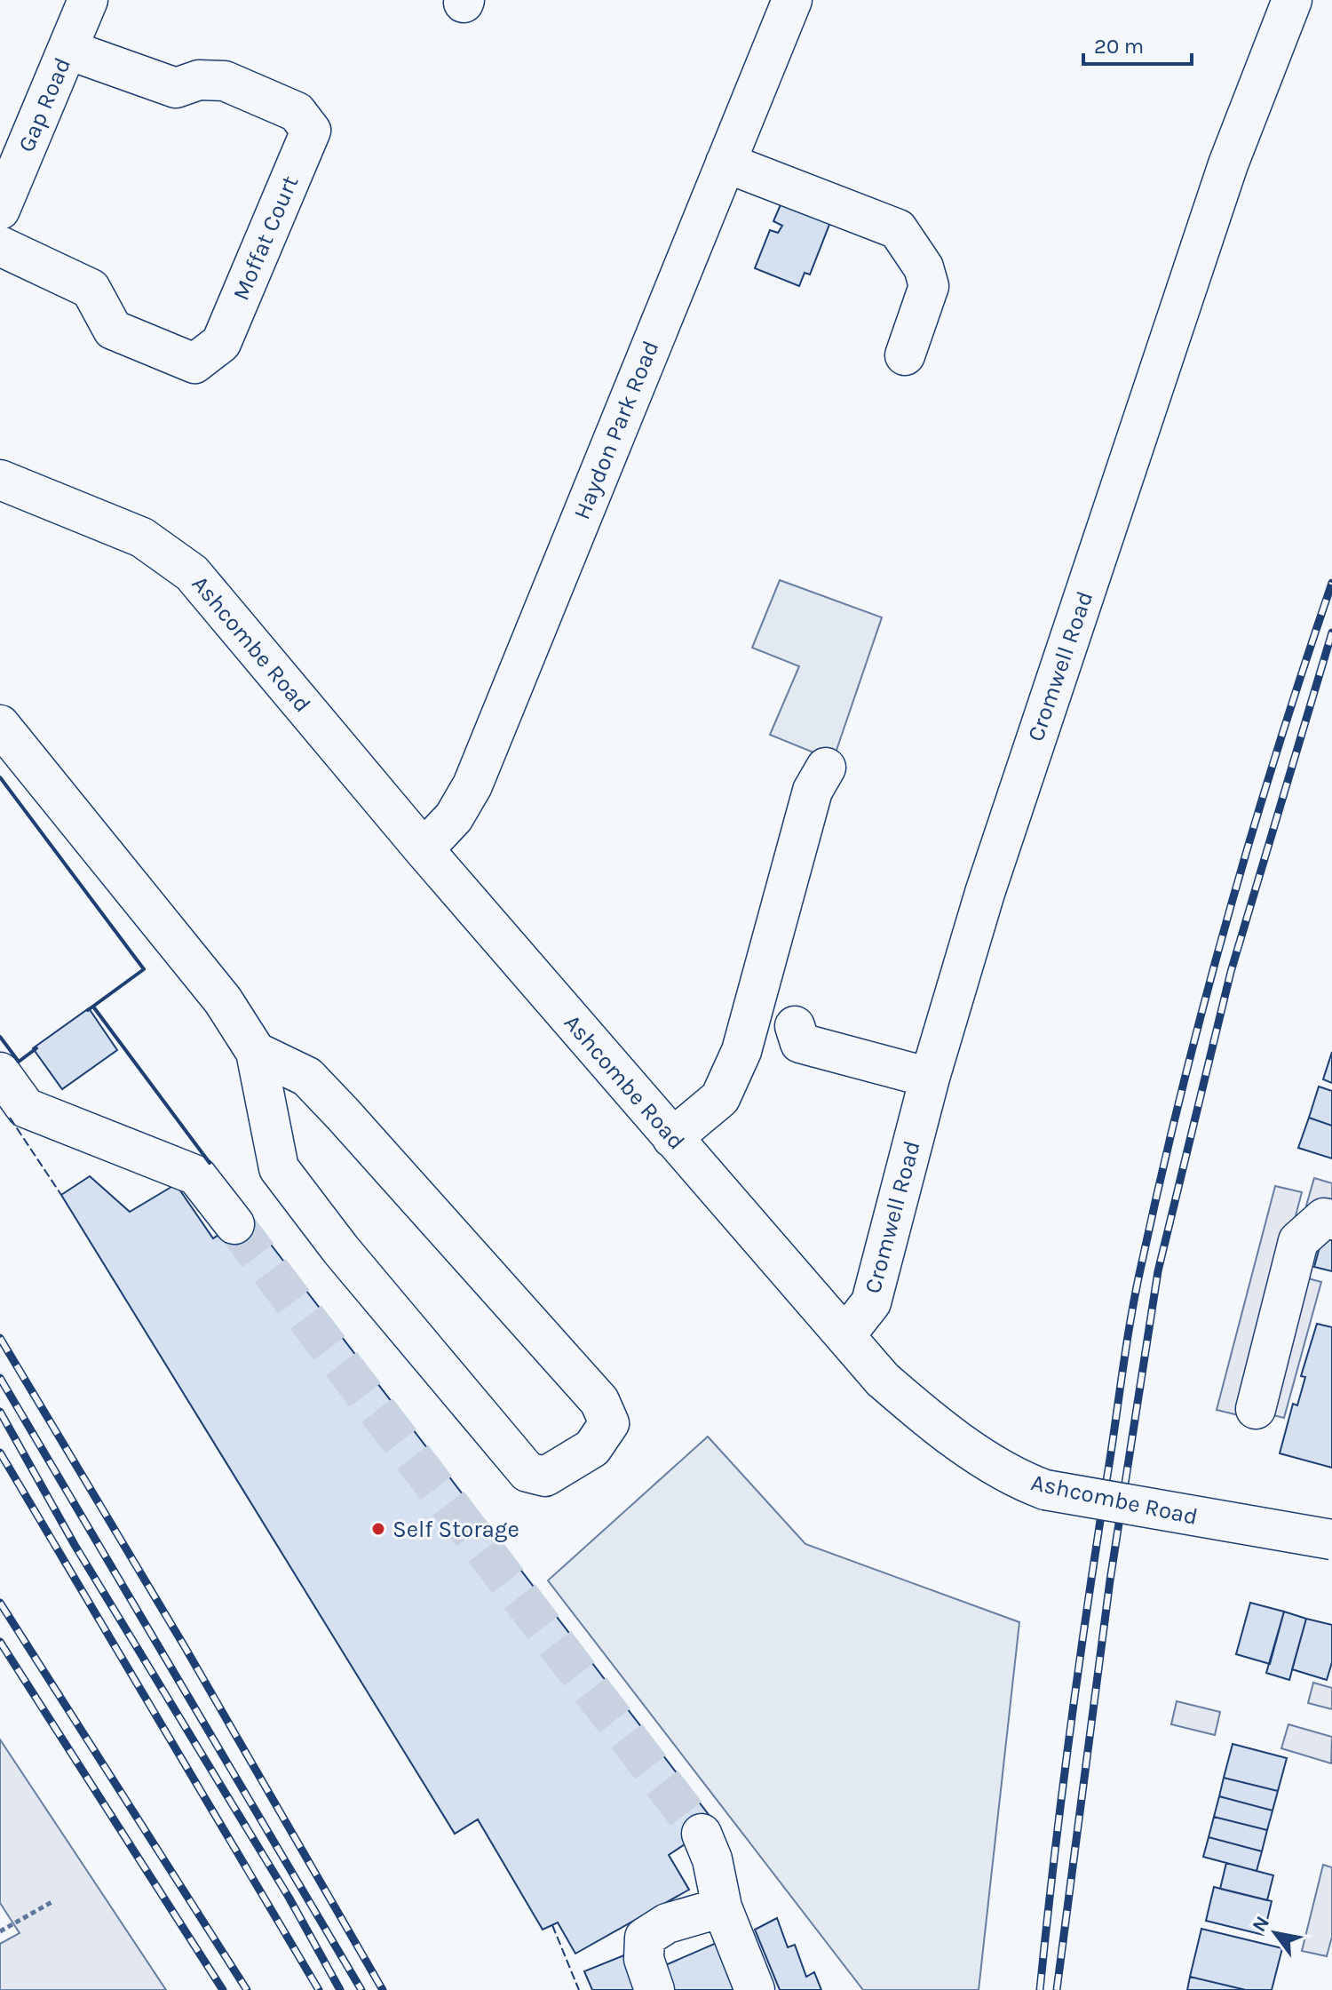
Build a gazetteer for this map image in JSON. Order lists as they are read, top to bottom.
{
  "streets": {
    "street": [
      "Gap Road",
      "Moffat Court",
      "Haydon Park Road",
      "Ashcombe Road",
      "Cromwell Road"
    ]
  },
  "crossings": [
    ["Gap Road", "Moffat Court"],
    ["Haydon Park Road", "Ashcombe Road"],
    ["Ashcombe Road", "Cromwell Road"]
  ],
  "places": ["Self Storage"],
  "scale_bar": "20 m",
  "north": "top left"
}
